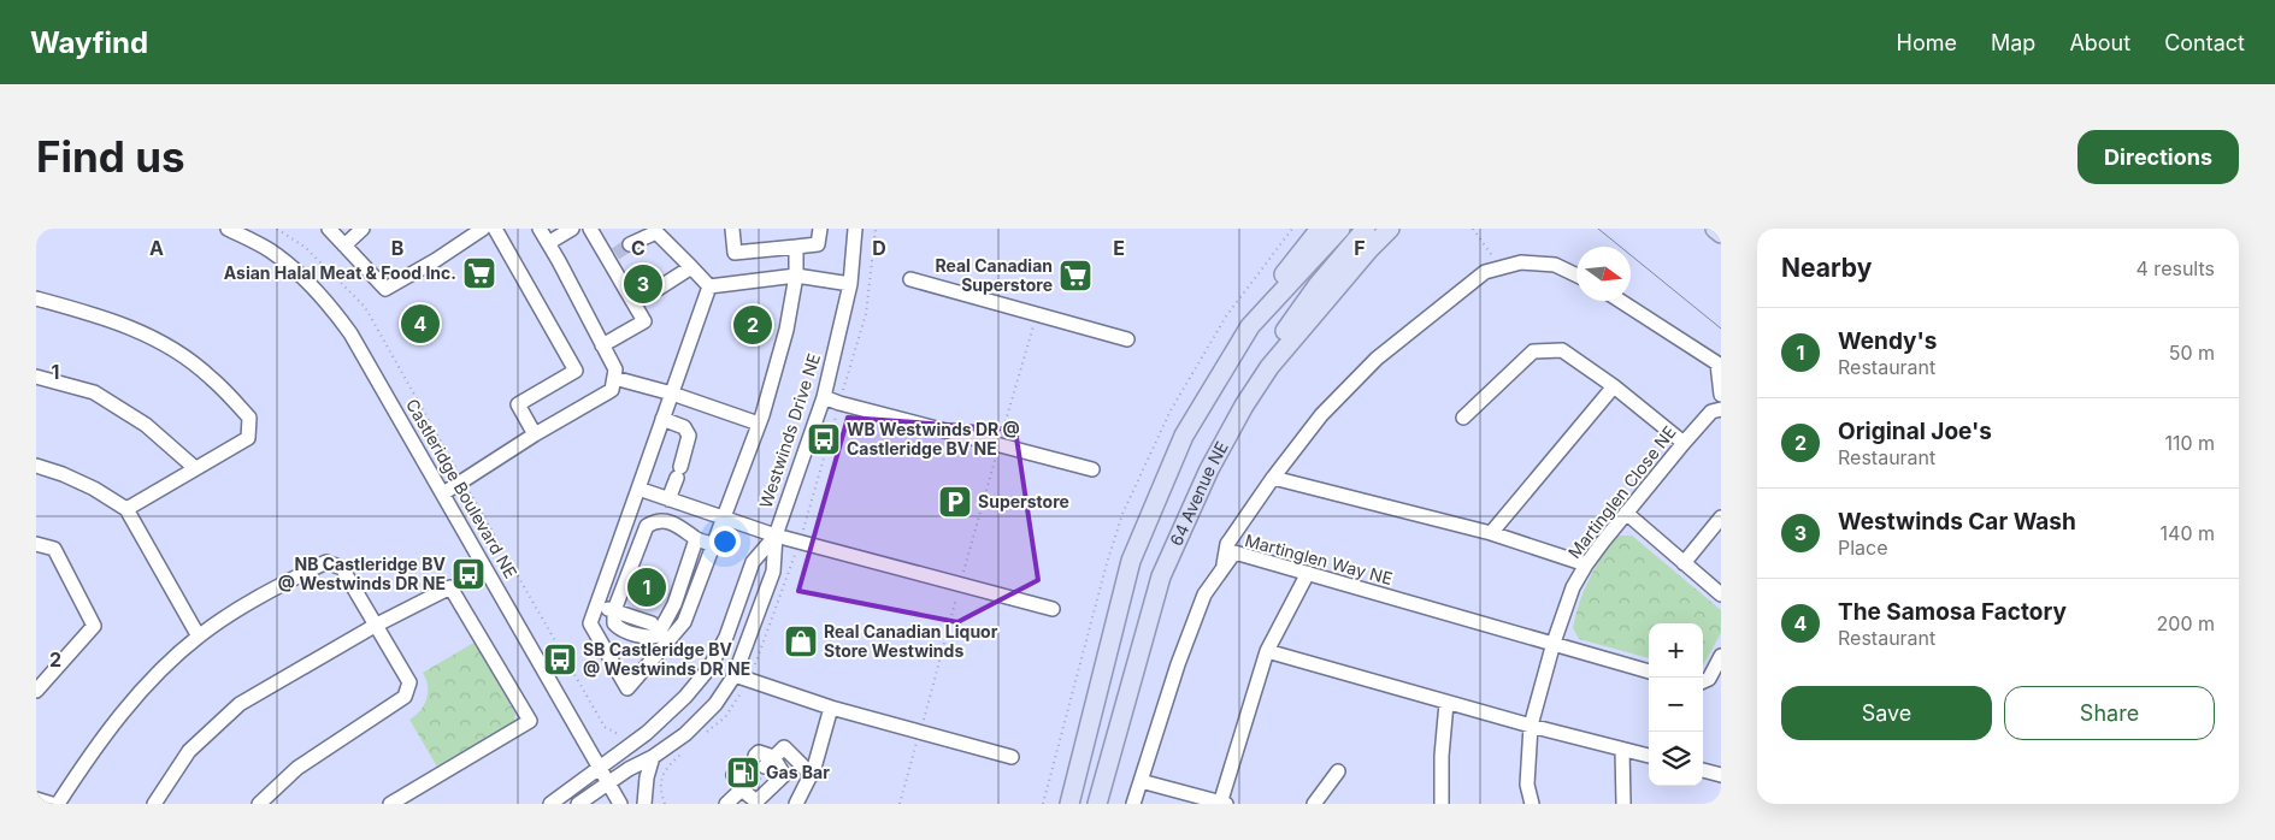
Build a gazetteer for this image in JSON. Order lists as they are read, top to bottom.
{
  "streets": {
    "main road": ["64 Avenue NE"],
    "street": [
      "Westwinds Drive NE",
      "Castleridge Boulevard NE",
      "Martinglen Close NE",
      "Martinglen Way NE"
    ]
  },
  "crossings": [
    ["Westwinds Drive NE", "Castleridge Boulevard NE"],
    ["Martinglen Close NE", "Martinglen Way NE"]
  ],
  "places": {
    "supermarket": ["Asian Halal Meat & Food Inc.", "Real Canadian Superstore"],
    "bus stop": ["WB Westwinds DR @ Castleridge BV NE", "NB Castleridge BV @ Westwinds DR NE", "SB Castleridge BV @ Westwinds DR NE"],
    "parking": ["Superstore"],
    "shop": ["Real Canadian Liquor Store Westwinds"],
    "fuel station": ["Gas Bar"]
  },
  "north": "right",
  "page": {
    "header": "Wayfind",
    "nav": [
      "Home",
      "Map",
      "About",
      "Contact"
    ],
    "buttons": [
      "Directions",
      ["Save", "Share"]
    ],
    "title": "Find us",
    "heading": ["Nearby", "4 results"],
    "pins": [
      "3",
      "4",
      "2",
      "1"
    ],
    "list": [
      {
        "mark": "1",
        "name": "Wendy's",
        "note": "Restaurant",
        "value": "50 m"
      },
      {
        "mark": "2",
        "name": "Original Joe's",
        "note": "Restaurant",
        "value": "110 m"
      },
      {
        "mark": "3",
        "name": "Westwinds Car Wash",
        "note": "Place",
        "value": "140 m"
      },
      {
        "mark": "4",
        "name": "The Samosa Factory",
        "note": "Restaurant",
        "value": "200 m"
      }
    ],
    "map_buttons": ["+", "−"]
  },
  "grid": {
    "columns": [
      "A",
      "B",
      "C",
      "D",
      "E",
      "F"
    ],
    "rows": ["1", "2"]
  }
}
